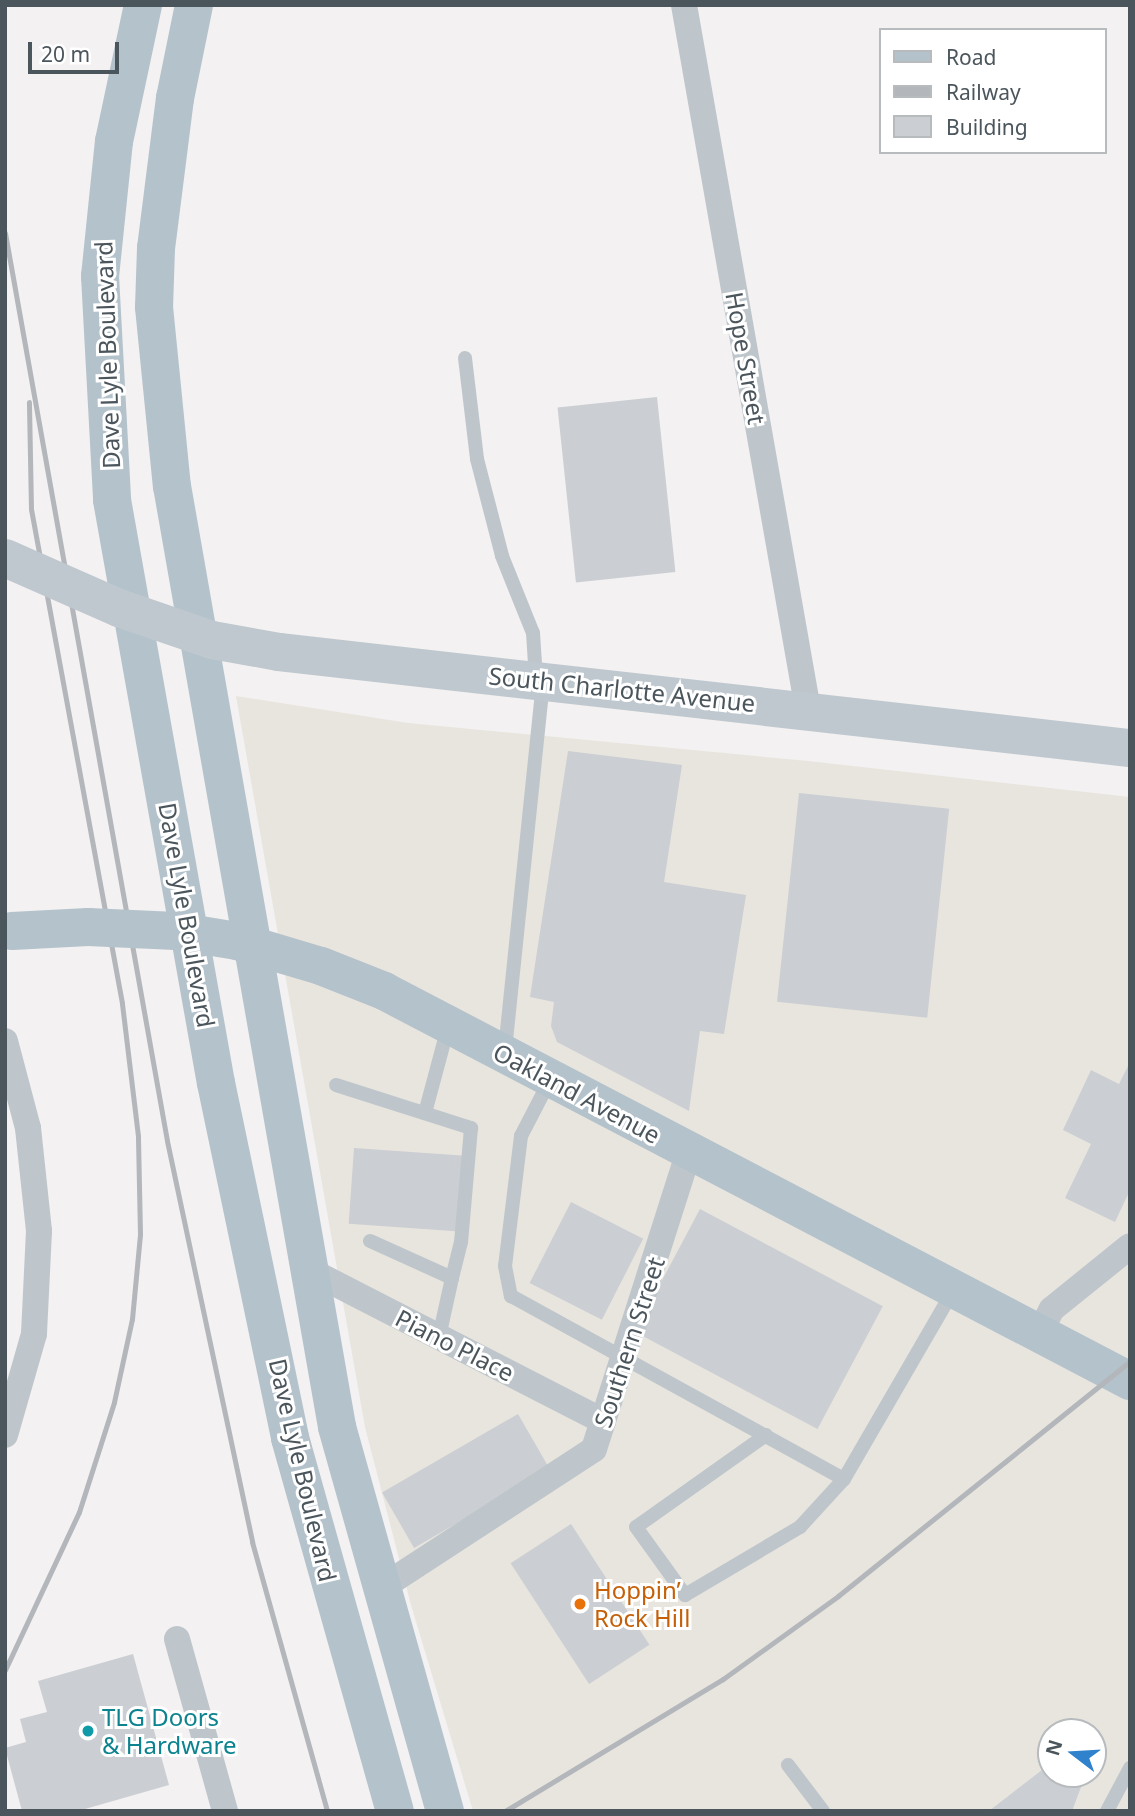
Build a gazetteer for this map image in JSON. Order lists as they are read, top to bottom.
{
  "streets": {
    "main road": ["Dave Lyle Boulevard", "Oakland Avenue"],
    "street": [
      "Hope Street",
      "South Charlotte Avenue",
      "Southern Street",
      "Piano Place"
    ]
  },
  "crossings": [
    ["Dave Lyle Boulevard", "Southern Street"],
    ["Dave Lyle Boulevard", "Piano Place"],
    ["Hope Street", "South Charlotte Avenue"],
    ["Oakland Avenue", "Southern Street"],
    ["Southern Street", "Piano Place"]
  ],
  "places": ["Hoppin’ Rock Hill", "TLG Doors & Hardware"],
  "legend": ["Road", "Railway", "Building"],
  "scale_bar": "20 m",
  "north": "left"
}
